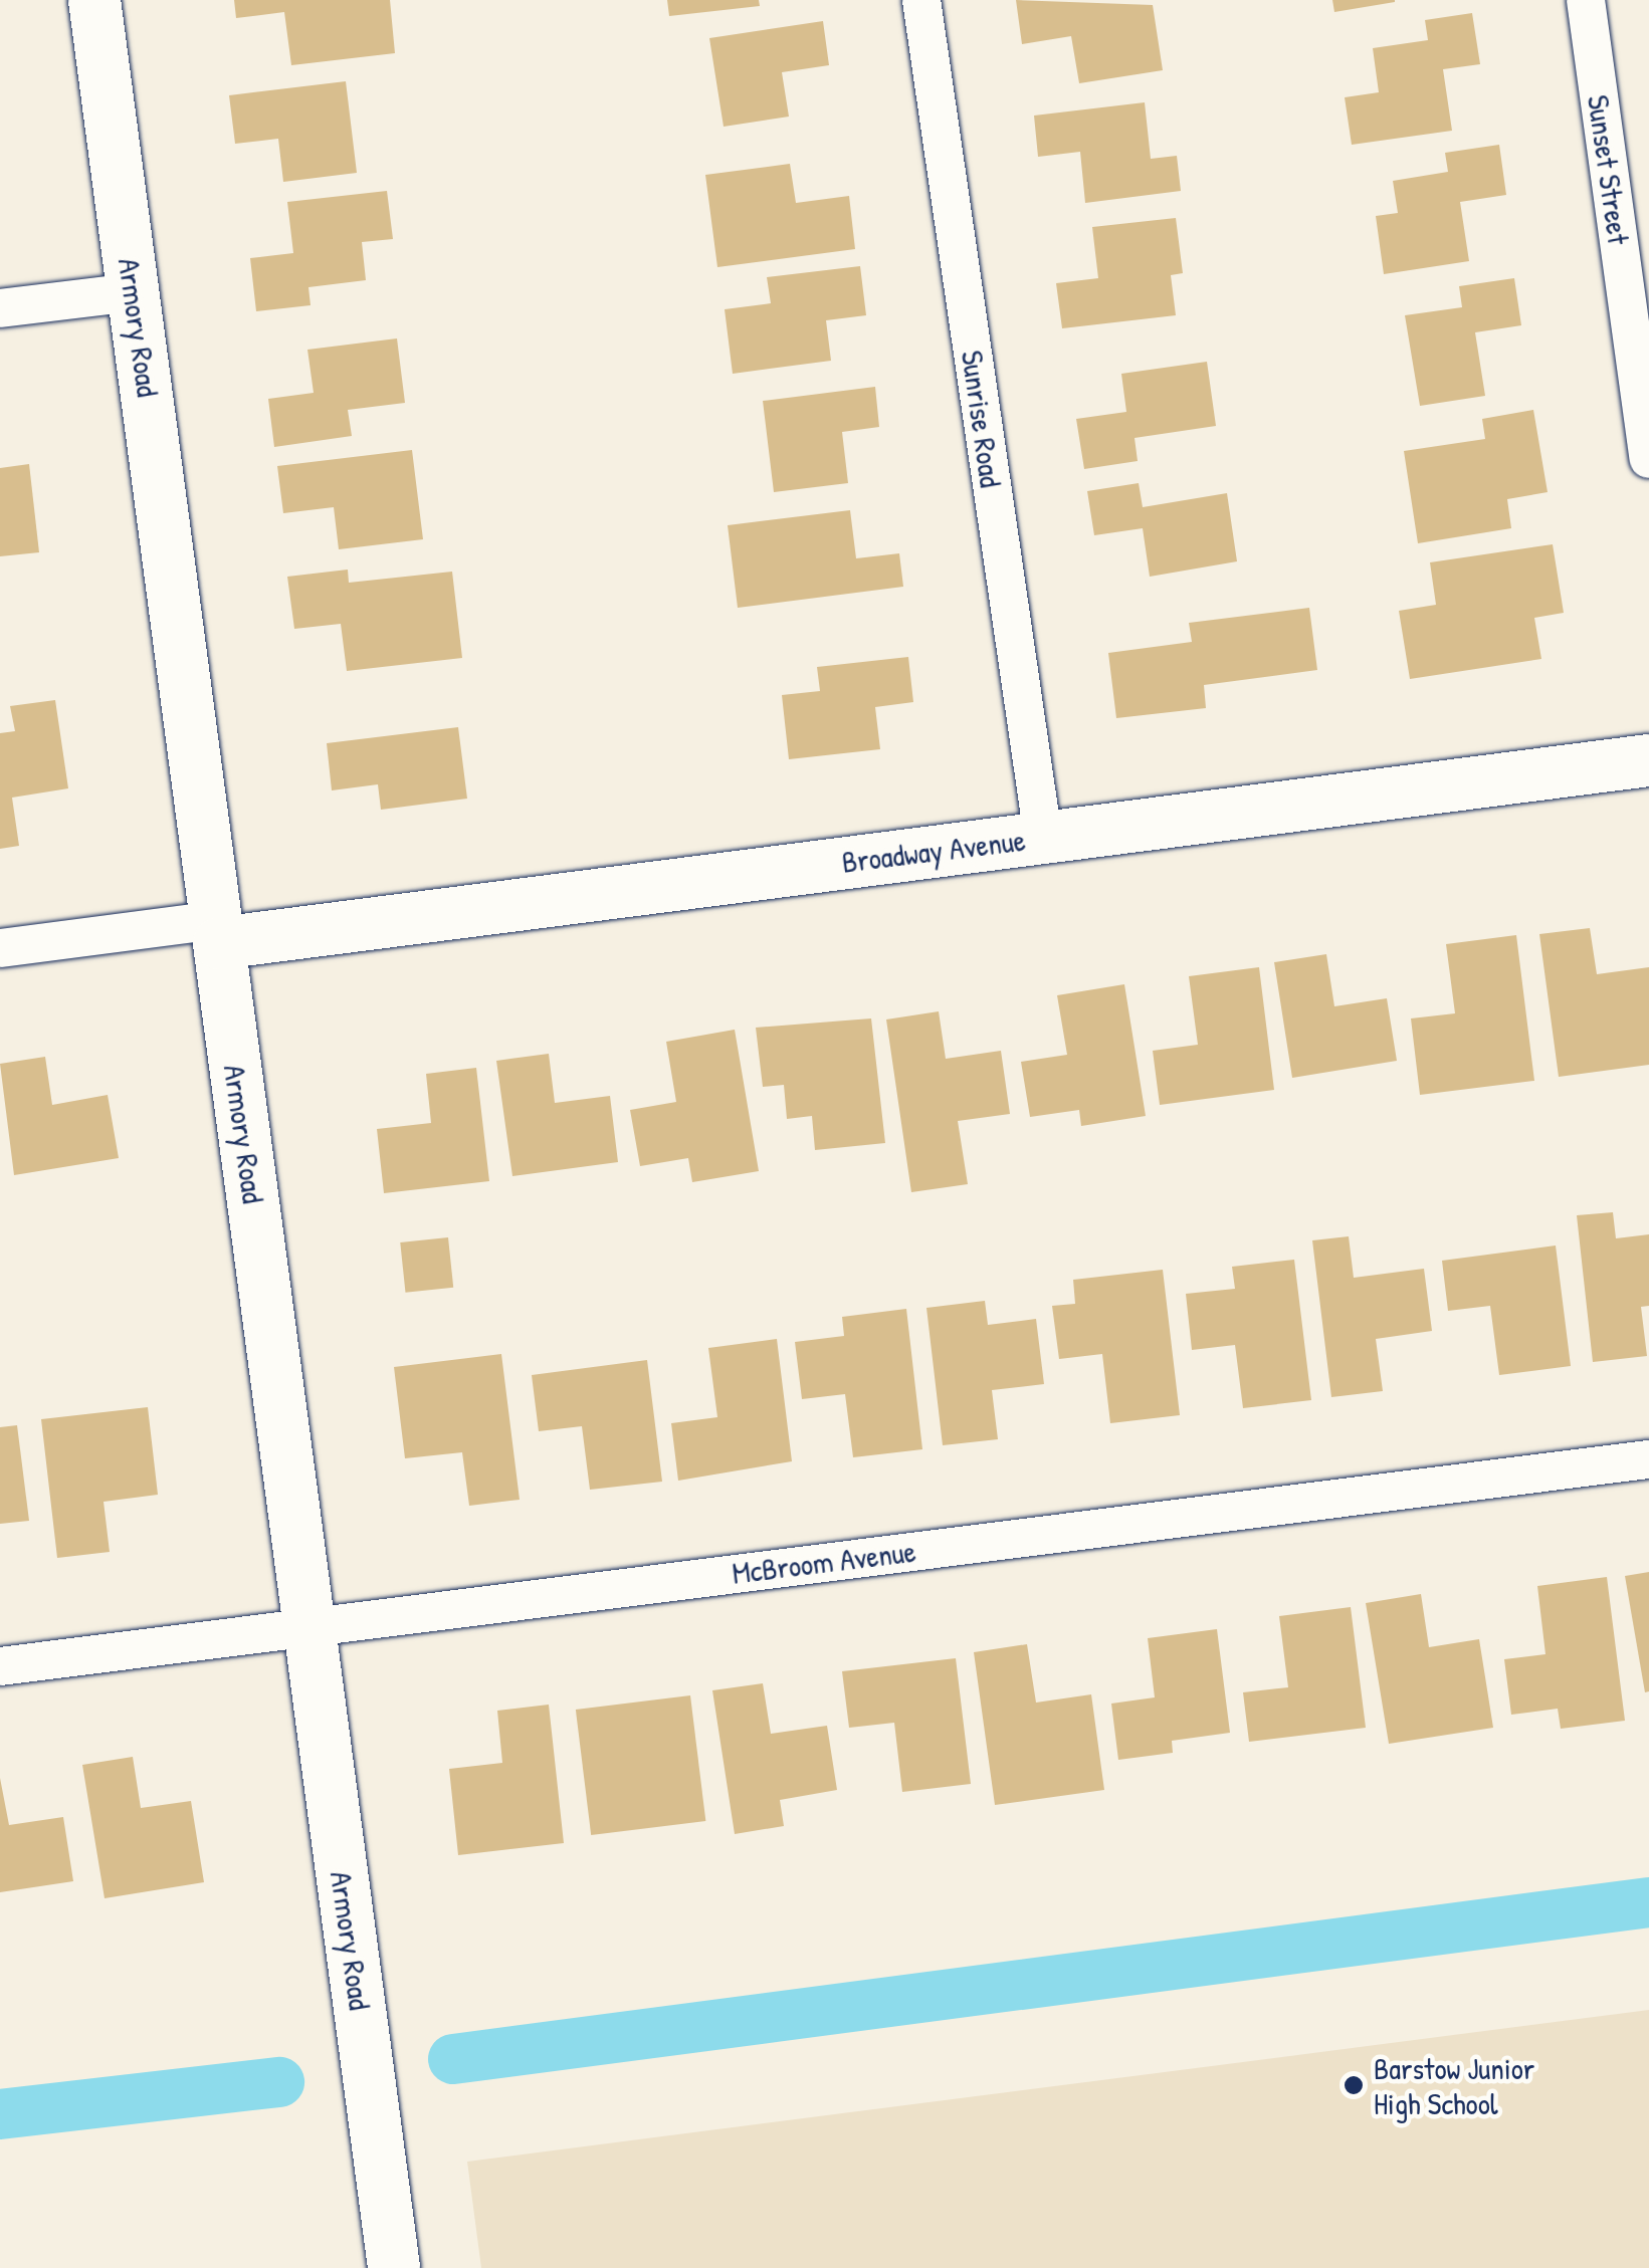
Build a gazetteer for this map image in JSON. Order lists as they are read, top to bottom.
{
  "streets": {
    "main road": ["Armory Road", "Broadway Avenue"],
    "street": ["Sunset Street", "Sunrise Road", "McBroom Avenue"]
  },
  "crossings": [
    ["Armory Road", "Broadway Avenue"],
    ["Armory Road", "McBroom Avenue"],
    ["Sunrise Road", "Broadway Avenue"]
  ],
  "places": ["Barstow Junior High School"]
}
